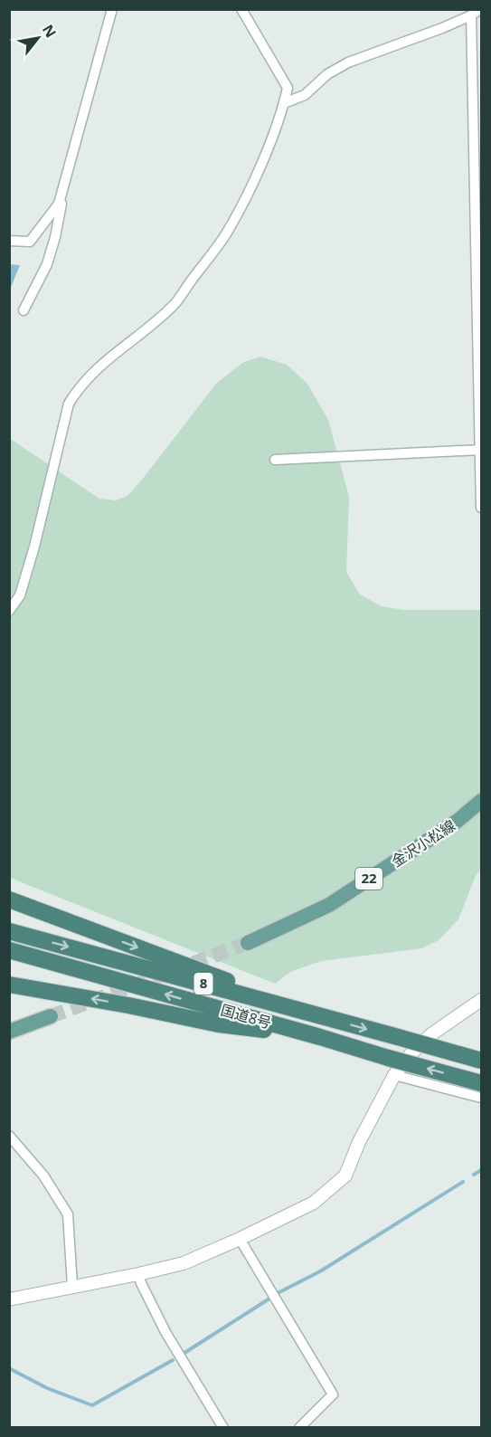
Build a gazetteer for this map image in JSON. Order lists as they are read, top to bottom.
{
  "streets": {
    "highway": ["8", "国道8号"],
    "main road": ["金沢小松線", "22"]
  },
  "crossings": [
    ["8", "国道8号"]
  ],
  "north": "top right"
}
